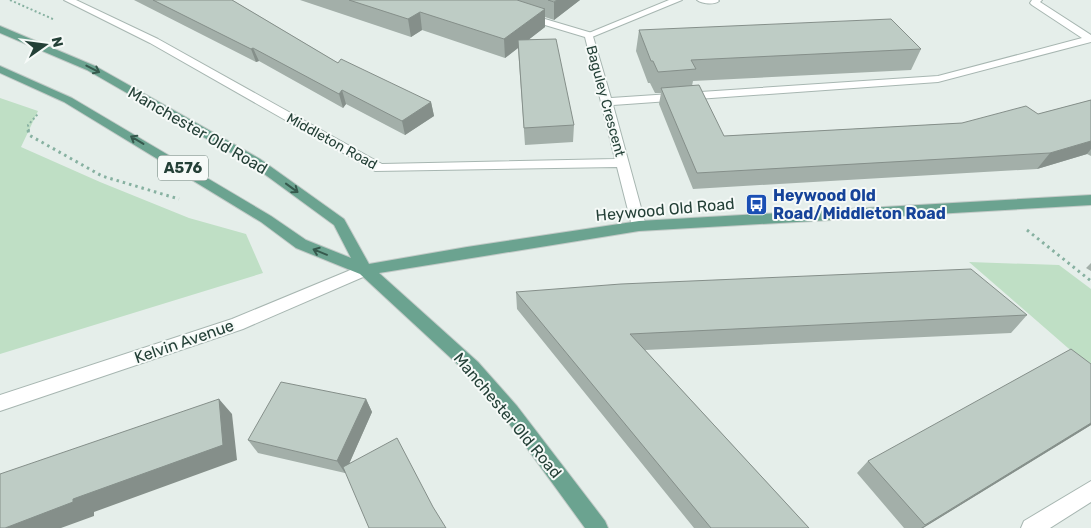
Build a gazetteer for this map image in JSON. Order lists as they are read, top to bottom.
{
  "streets": {
    "main road": ["Manchester Old Road", "A576", "Heywood Old Road"],
    "street": ["Baguley Crescent", "Middleton Road", "Kelvin Avenue"]
  },
  "crossings": [
    ["Baguley Crescent", "Middleton Road"],
    ["Baguley Crescent", "Heywood Old Road"],
    ["Manchester Old Road", "Heywood Old Road"],
    ["Manchester Old Road", "Kelvin Avenue"],
    ["Heywood Old Road", "Kelvin Avenue"]
  ],
  "places": {
    "bus stop": ["Heywood Old Road/Middleton Road"]
  },
  "north": "right"
}
